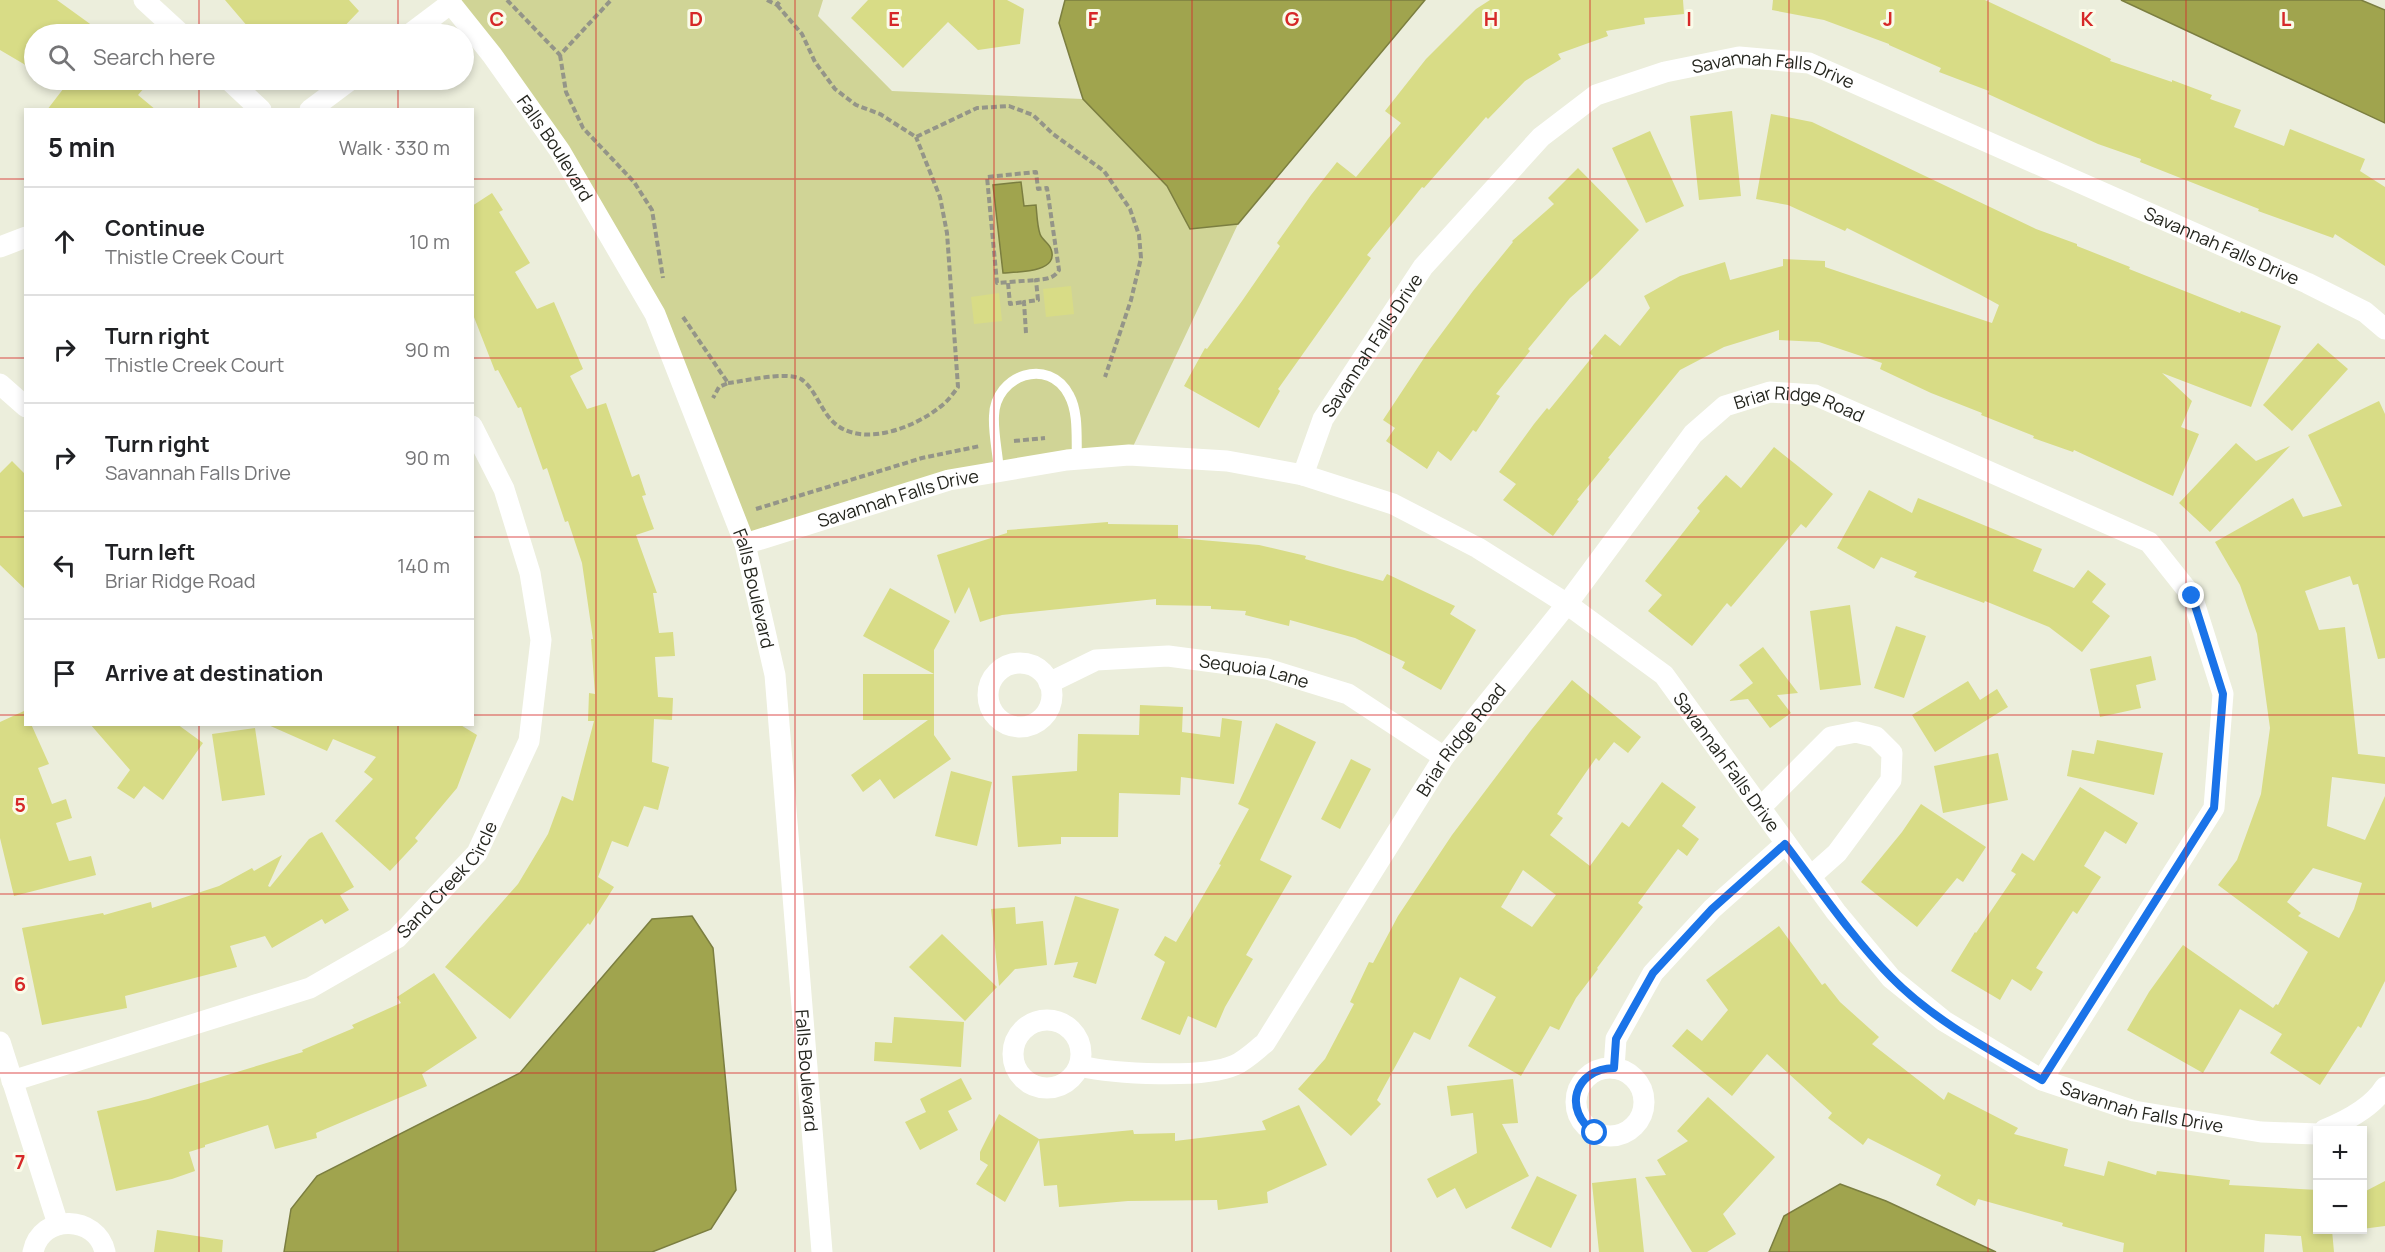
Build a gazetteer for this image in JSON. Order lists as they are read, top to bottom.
{
  "streets": {
    "street": [
      "Savannah Falls Drive",
      "Falls Boulevard",
      "Briar Ridge Road",
      "Sequoia Lane",
      "Sand Creek Circle"
    ]
  },
  "crossings": [
    ["Savannah Falls Drive", "Falls Boulevard"],
    ["Savannah Falls Drive", "Briar Ridge Road"],
    ["Briar Ridge Road", "Sequoia Lane"]
  ],
  "page": {
    "search": "Search here",
    "heading": ["5 min", "Walk · 330 m"],
    "list": [
      ["Continue", "Thistle Creek Court", "10 m"],
      ["Turn right", "Thistle Creek Court", "90 m"],
      ["Turn right", "Savannah Falls Drive", "90 m"],
      ["Turn left", "Briar Ridge Road", "140 m"],
      "Arrive at destination"
    ],
    "map_buttons": ["+", "−"]
  },
  "grid": {
    "columns": [
      "C",
      "D",
      "E",
      "F",
      "G",
      "H",
      "I",
      "J",
      "K",
      "L"
    ],
    "rows": ["5", "6", "7"]
  }
}
